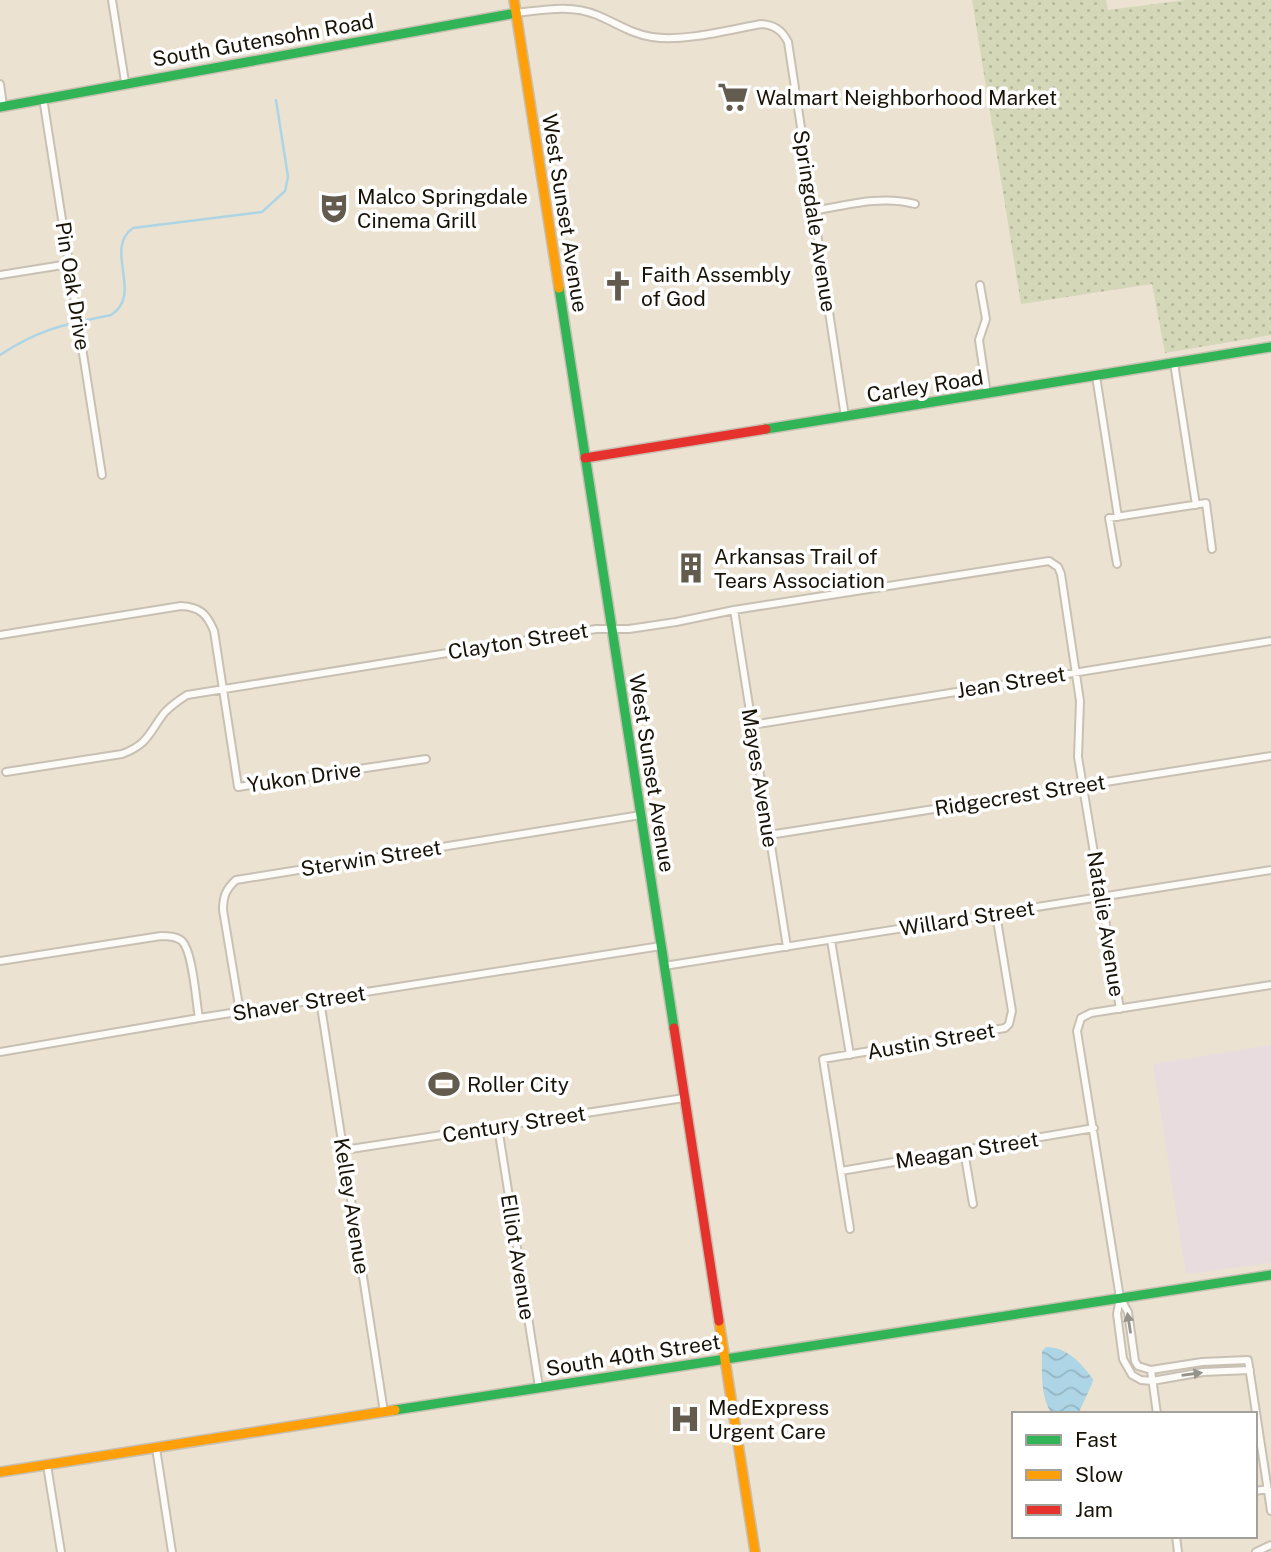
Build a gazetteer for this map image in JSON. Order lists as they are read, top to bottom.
{
  "streets": {
    "main road": [
      "South Gutensohn Road",
      "West Sunset Avenue",
      "Carley Road",
      "South 40th Street"
    ],
    "street": [
      "Springdale Avenue",
      "Pin Oak Drive",
      "Clayton Street",
      "Jean Street",
      "Yukon Drive",
      "Mayes Avenue",
      "Ridgecrest Street",
      "Sterwin Street",
      "Willard Street",
      "Natalie Avenue",
      "Shaver Street",
      "Austin Street",
      "Century Street",
      "Meagan Street",
      "Kelley Avenue",
      "Elliot Avenue"
    ]
  },
  "crossings": [
    ["South Gutensohn Road", "West Sunset Avenue"],
    ["South Gutensohn Road", "Springdale Avenue"],
    ["South Gutensohn Road", "Pin Oak Drive"],
    ["West Sunset Avenue", "Carley Road"],
    ["West Sunset Avenue", "Clayton Street"],
    ["West Sunset Avenue", "Sterwin Street"],
    ["West Sunset Avenue", "Willard Street"],
    ["West Sunset Avenue", "Shaver Street"],
    ["West Sunset Avenue", "Century Street"],
    ["West Sunset Avenue", "South 40th Street"],
    ["Springdale Avenue", "Carley Road"],
    ["Clayton Street", "Yukon Drive"],
    ["Clayton Street", "Mayes Avenue"],
    ["Clayton Street", "Natalie Avenue"],
    ["Jean Street", "Mayes Avenue"],
    ["Jean Street", "Natalie Avenue"],
    ["Mayes Avenue", "Ridgecrest Street"],
    ["Mayes Avenue", "Willard Street"],
    ["Ridgecrest Street", "Natalie Avenue"],
    ["Sterwin Street", "Shaver Street"],
    ["Willard Street", "Natalie Avenue"],
    ["Willard Street", "Austin Street"],
    ["Natalie Avenue", "Meagan Street"],
    ["Natalie Avenue", "South 40th Street"],
    ["Shaver Street", "Kelley Avenue"],
    ["Century Street", "Kelley Avenue"],
    ["Century Street", "Elliot Avenue"],
    ["Kelley Avenue", "South 40th Street"],
    ["Elliot Avenue", "South 40th Street"]
  ],
  "places": {
    "supermarket": ["Walmart Neighborhood Market"],
    "theatre": ["Malco Springdale Cinema Grill"],
    "church": ["Faith Assembly of God"],
    "building": ["Arkansas Trail of Tears Association"],
    "sports": ["Roller City"],
    "hospital": ["MedExpress Urgent Care"]
  },
  "legend": ["Fast", "Slow", "Jam"]
}
